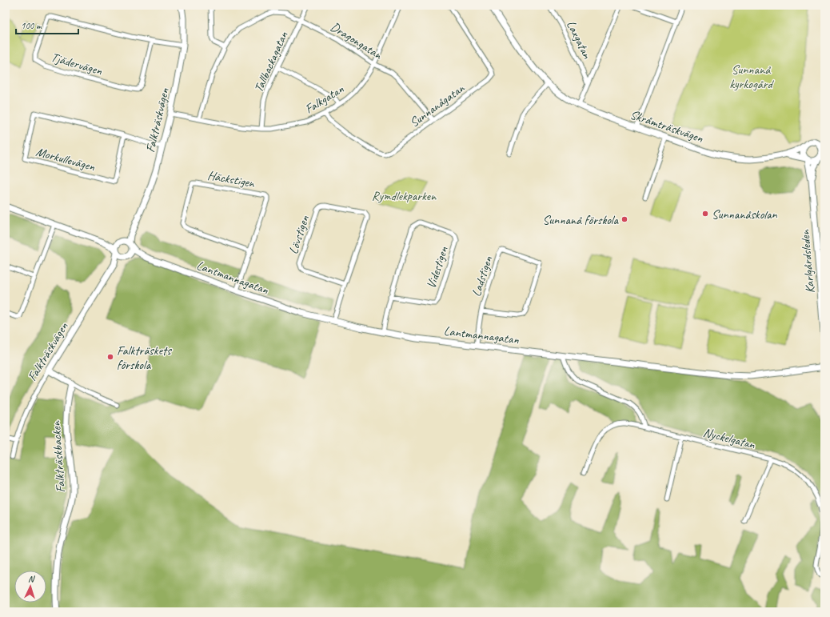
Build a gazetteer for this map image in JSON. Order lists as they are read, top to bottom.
{
  "streets": {
    "street": [
      "Laxgatan",
      "Dragongatan",
      "Tallbackagatan",
      "Tjädervägen",
      "Falkgatan",
      "Sunnanågatan",
      "Falkträskvägen",
      "Skråmträskvägen",
      "Morkullevägen",
      "Häckstigen",
      "Lövstigen",
      "Karlgårdsleden",
      "Videstigen",
      "Ladstigen",
      "Lantmannagatan",
      "Nyckelgatan",
      "Falkträskbacken"
    ]
  },
  "crossings": [
    ["Dragongatan", "Tallbackagatan"],
    ["Dragongatan", "Falkgatan"],
    ["Dragongatan", "Sunnanågatan"],
    ["Tallbackagatan", "Falkgatan"],
    ["Tjädervägen", "Falkträskvägen"],
    ["Falkgatan", "Sunnanågatan"],
    ["Falkgatan", "Falkträskvägen"],
    ["Falkträskvägen", "Morkullevägen"],
    ["Falkträskvägen", "Lantmannagatan"],
    ["Skråmträskvägen", "Karlgårdsleden"],
    ["Häckstigen", "Lantmannagatan"],
    ["Lövstigen", "Lantmannagatan"],
    ["Videstigen", "Lantmannagatan"],
    ["Ladstigen", "Lantmannagatan"]
  ],
  "parks": ["Sunnanå kyrkogård", "Rymdlekparken"],
  "places": ["Sunnanåskolan", "Sunnanå förskola", "Falkträskets förskola"],
  "scale_bar": "100 m",
  "north": "top"
}
